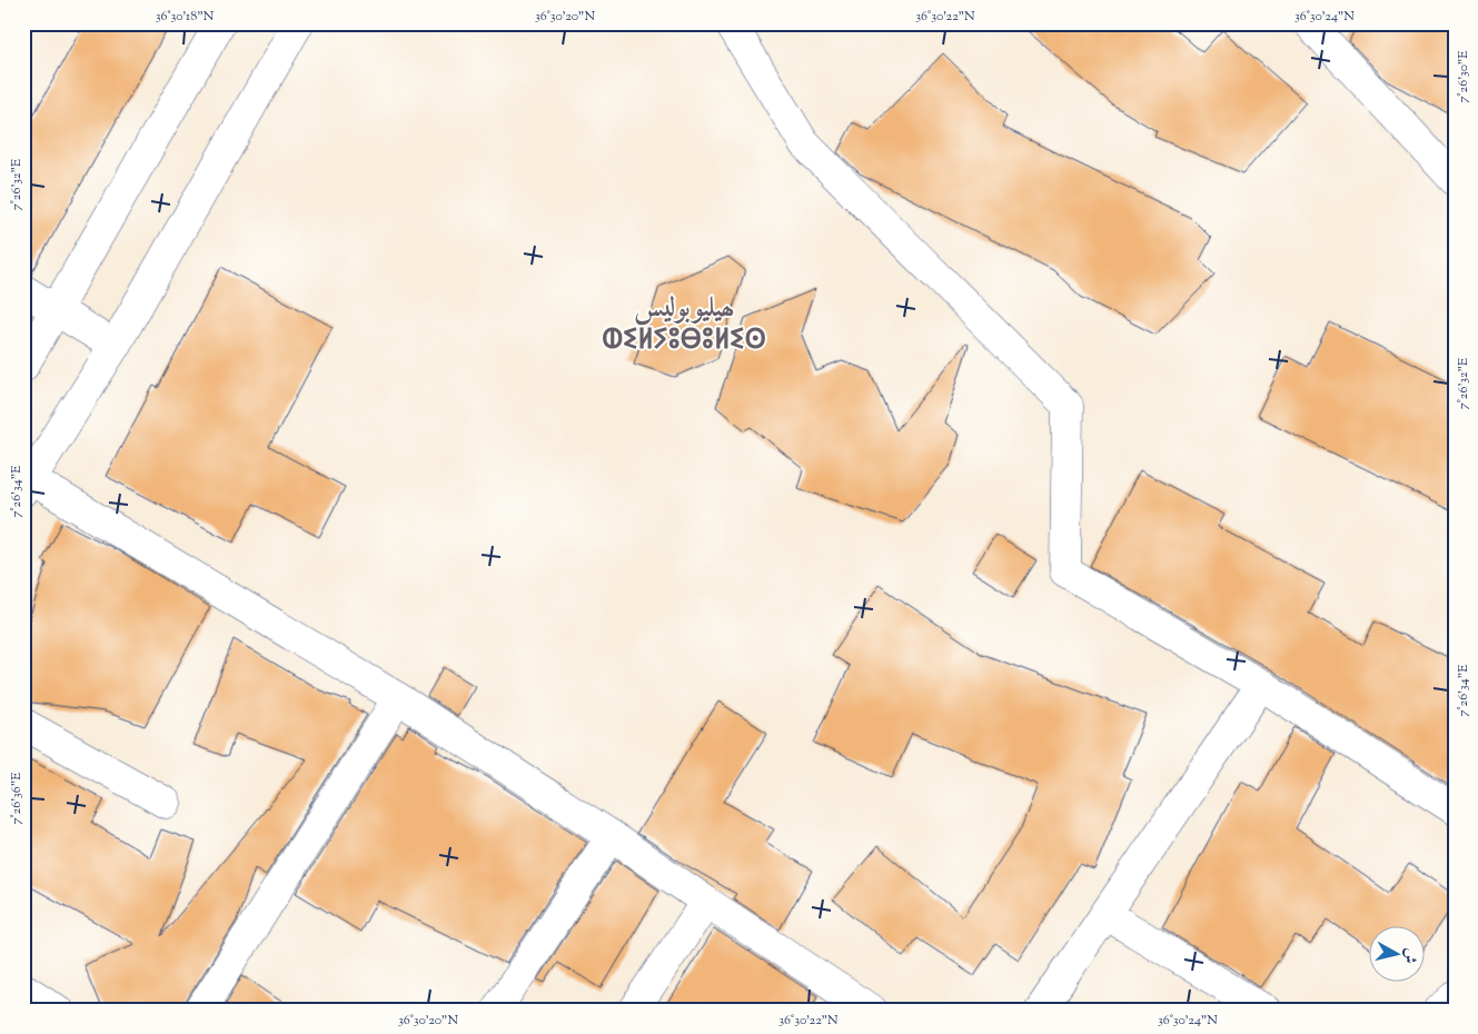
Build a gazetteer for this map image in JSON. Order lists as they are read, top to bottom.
{
  "districts": ["ھيليوبوليس ⵀⵉⵍⵢⵓⴱⵓⵍⵉⵙ"],
  "north": "right",
  "coordinates": [
    "36°30'18\"N",
    "36°30'20\"N",
    "36°30'22\"N",
    "36°30'24\"N",
    "7°26'30\"E",
    "7°26'32\"E",
    "7°26'34\"E",
    "7°26'36\"E"
  ]
}
